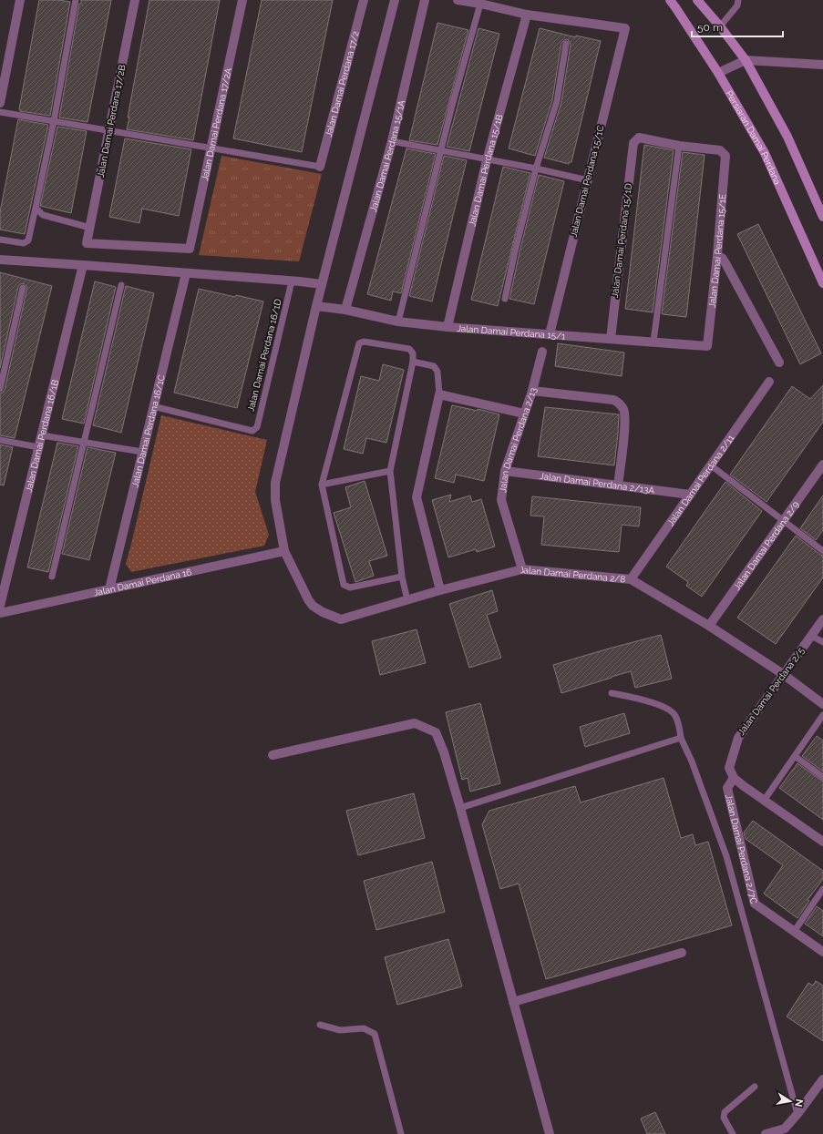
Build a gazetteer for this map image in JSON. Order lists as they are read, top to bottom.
{
  "streets": {
    "main road": ["Persiaran Damai Perdana"],
    "street": [
      "Jalan Damai Perdana 17/2",
      "Jalan Damai Perdana 17/2B",
      "Jalan Damai Perdana 17/2A",
      "Jalan Damai Perdana 15/1A",
      "Jalan Damai Perdana 15/1B",
      "Jalan Damai Perdana 15/1C",
      "Jalan Damai Perdana 15/1D",
      "Jalan Damai Perdana 15/1E",
      "Jalan Damai Perdana 15/1",
      "Jalan Damai Perdana 16/1C",
      "Jalan Damai Perdana 16/1B",
      "Jalan Damai Perdana 2/13",
      "Jalan Damai Perdana 2/11",
      "Jalan Damai Perdana 2/13A",
      "Jalan Damai Perdana 2/9",
      "Jalan Damai Perdana 2/8",
      "Jalan Damai Perdana 16",
      "Jalan Damai Perdana 2/5",
      "Jalan Damai Perdana 2/7C"
    ],
    "lane": ["Jalan Damai Perdana 16/1D"]
  },
  "crossings": [
    ["Jalan Damai Perdana 17/2B", "Jalan Damai Perdana 17/2A"],
    ["Jalan Damai Perdana 15/1A", "Jalan Damai Perdana 15/1"],
    ["Jalan Damai Perdana 15/1B", "Jalan Damai Perdana 15/1C"],
    ["Jalan Damai Perdana 15/1B", "Jalan Damai Perdana 15/1"],
    ["Jalan Damai Perdana 15/1C", "Jalan Damai Perdana 15/1"],
    ["Jalan Damai Perdana 15/1D", "Jalan Damai Perdana 15/1E"],
    ["Jalan Damai Perdana 15/1D", "Jalan Damai Perdana 15/1"],
    ["Jalan Damai Perdana 15/1E", "Jalan Damai Perdana 15/1"],
    ["Jalan Damai Perdana 16/1D", "Jalan Damai Perdana 16/1C"],
    ["Jalan Damai Perdana 16/1C", "Jalan Damai Perdana 16"],
    ["Jalan Damai Perdana 2/13", "Jalan Damai Perdana 2/13A"],
    ["Jalan Damai Perdana 2/13", "Jalan Damai Perdana 2/8"],
    ["Jalan Damai Perdana 2/11", "Jalan Damai Perdana 2/13A"],
    ["Jalan Damai Perdana 2/11", "Jalan Damai Perdana 2/8"],
    ["Jalan Damai Perdana 2/9", "Jalan Damai Perdana 2/8"],
    ["Jalan Damai Perdana 2/8", "Jalan Damai Perdana 16"],
    ["Jalan Damai Perdana 2/8", "Jalan Damai Perdana 2/5"],
    ["Jalan Damai Perdana 2/5", "Jalan Damai Perdana 2/7C"]
  ],
  "scale_bar": "50 m",
  "north": "right"
}
